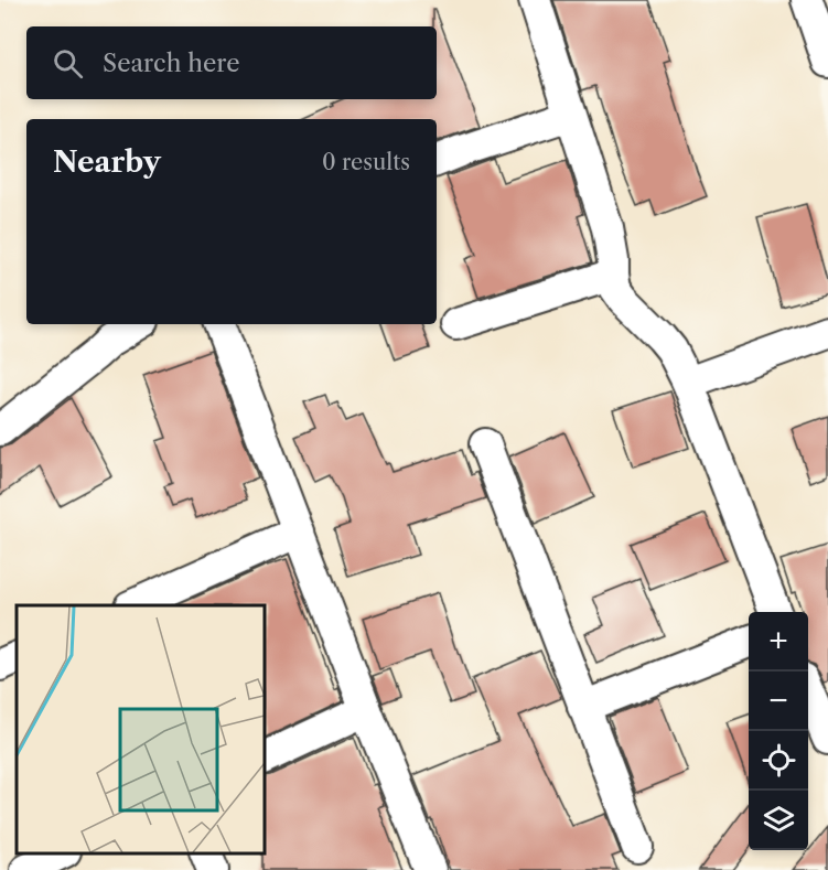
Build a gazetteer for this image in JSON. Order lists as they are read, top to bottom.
{
  "page": {
    "search": "Search here",
    "heading": ["Nearby", "0 results"],
    "map_buttons": ["+", "−"]
  }
}
